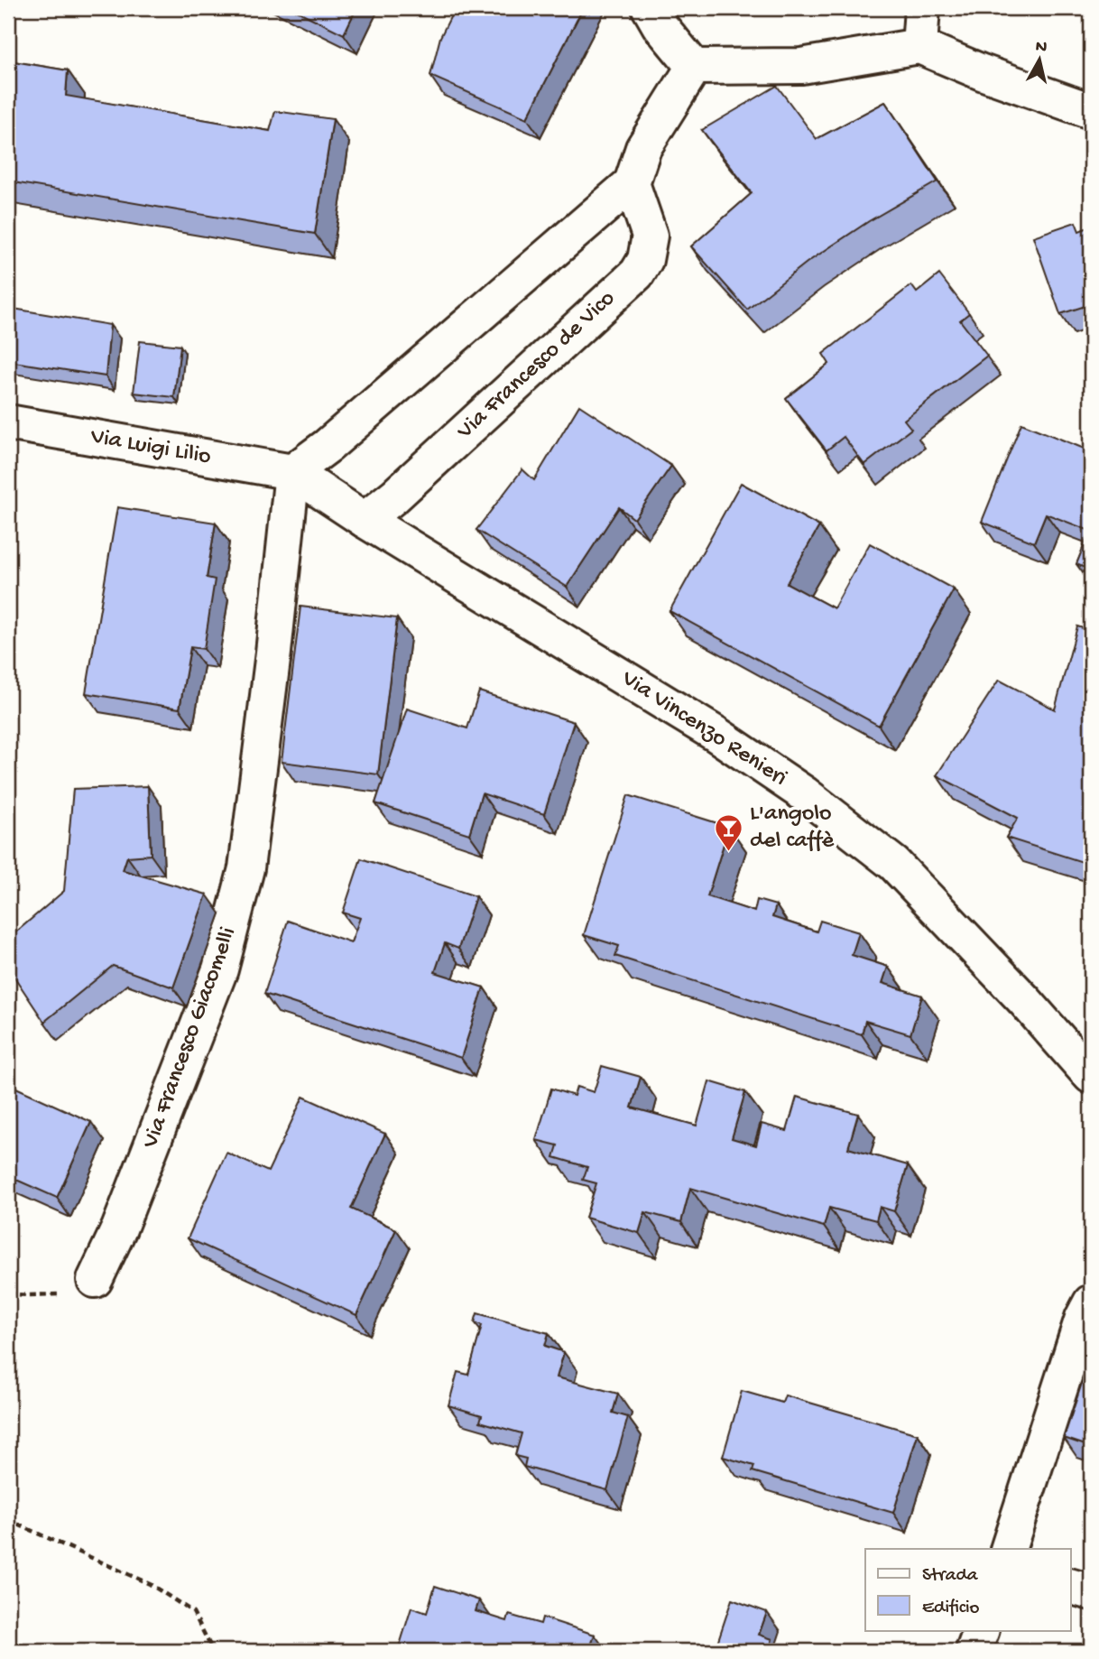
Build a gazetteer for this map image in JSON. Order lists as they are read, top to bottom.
{
  "streets": {
    "street": [
      "Via Francesco de Vico",
      "Via Luigi Lilio",
      "Via Vincenzo Renieri",
      "Via Francesco Giacomelli"
    ]
  },
  "crossings": [
    ["Via Francesco de Vico", "Via Vincenzo Renieri"],
    ["Via Luigi Lilio", "Via Vincenzo Renieri"],
    ["Via Luigi Lilio", "Via Francesco Giacomelli"],
    ["Via Vincenzo Renieri", "Via Francesco Giacomelli"]
  ],
  "places": {
    "bar": ["L'angolo del caffè"]
  },
  "legend": ["Strada", "Edificio"],
  "north": "top"
}
